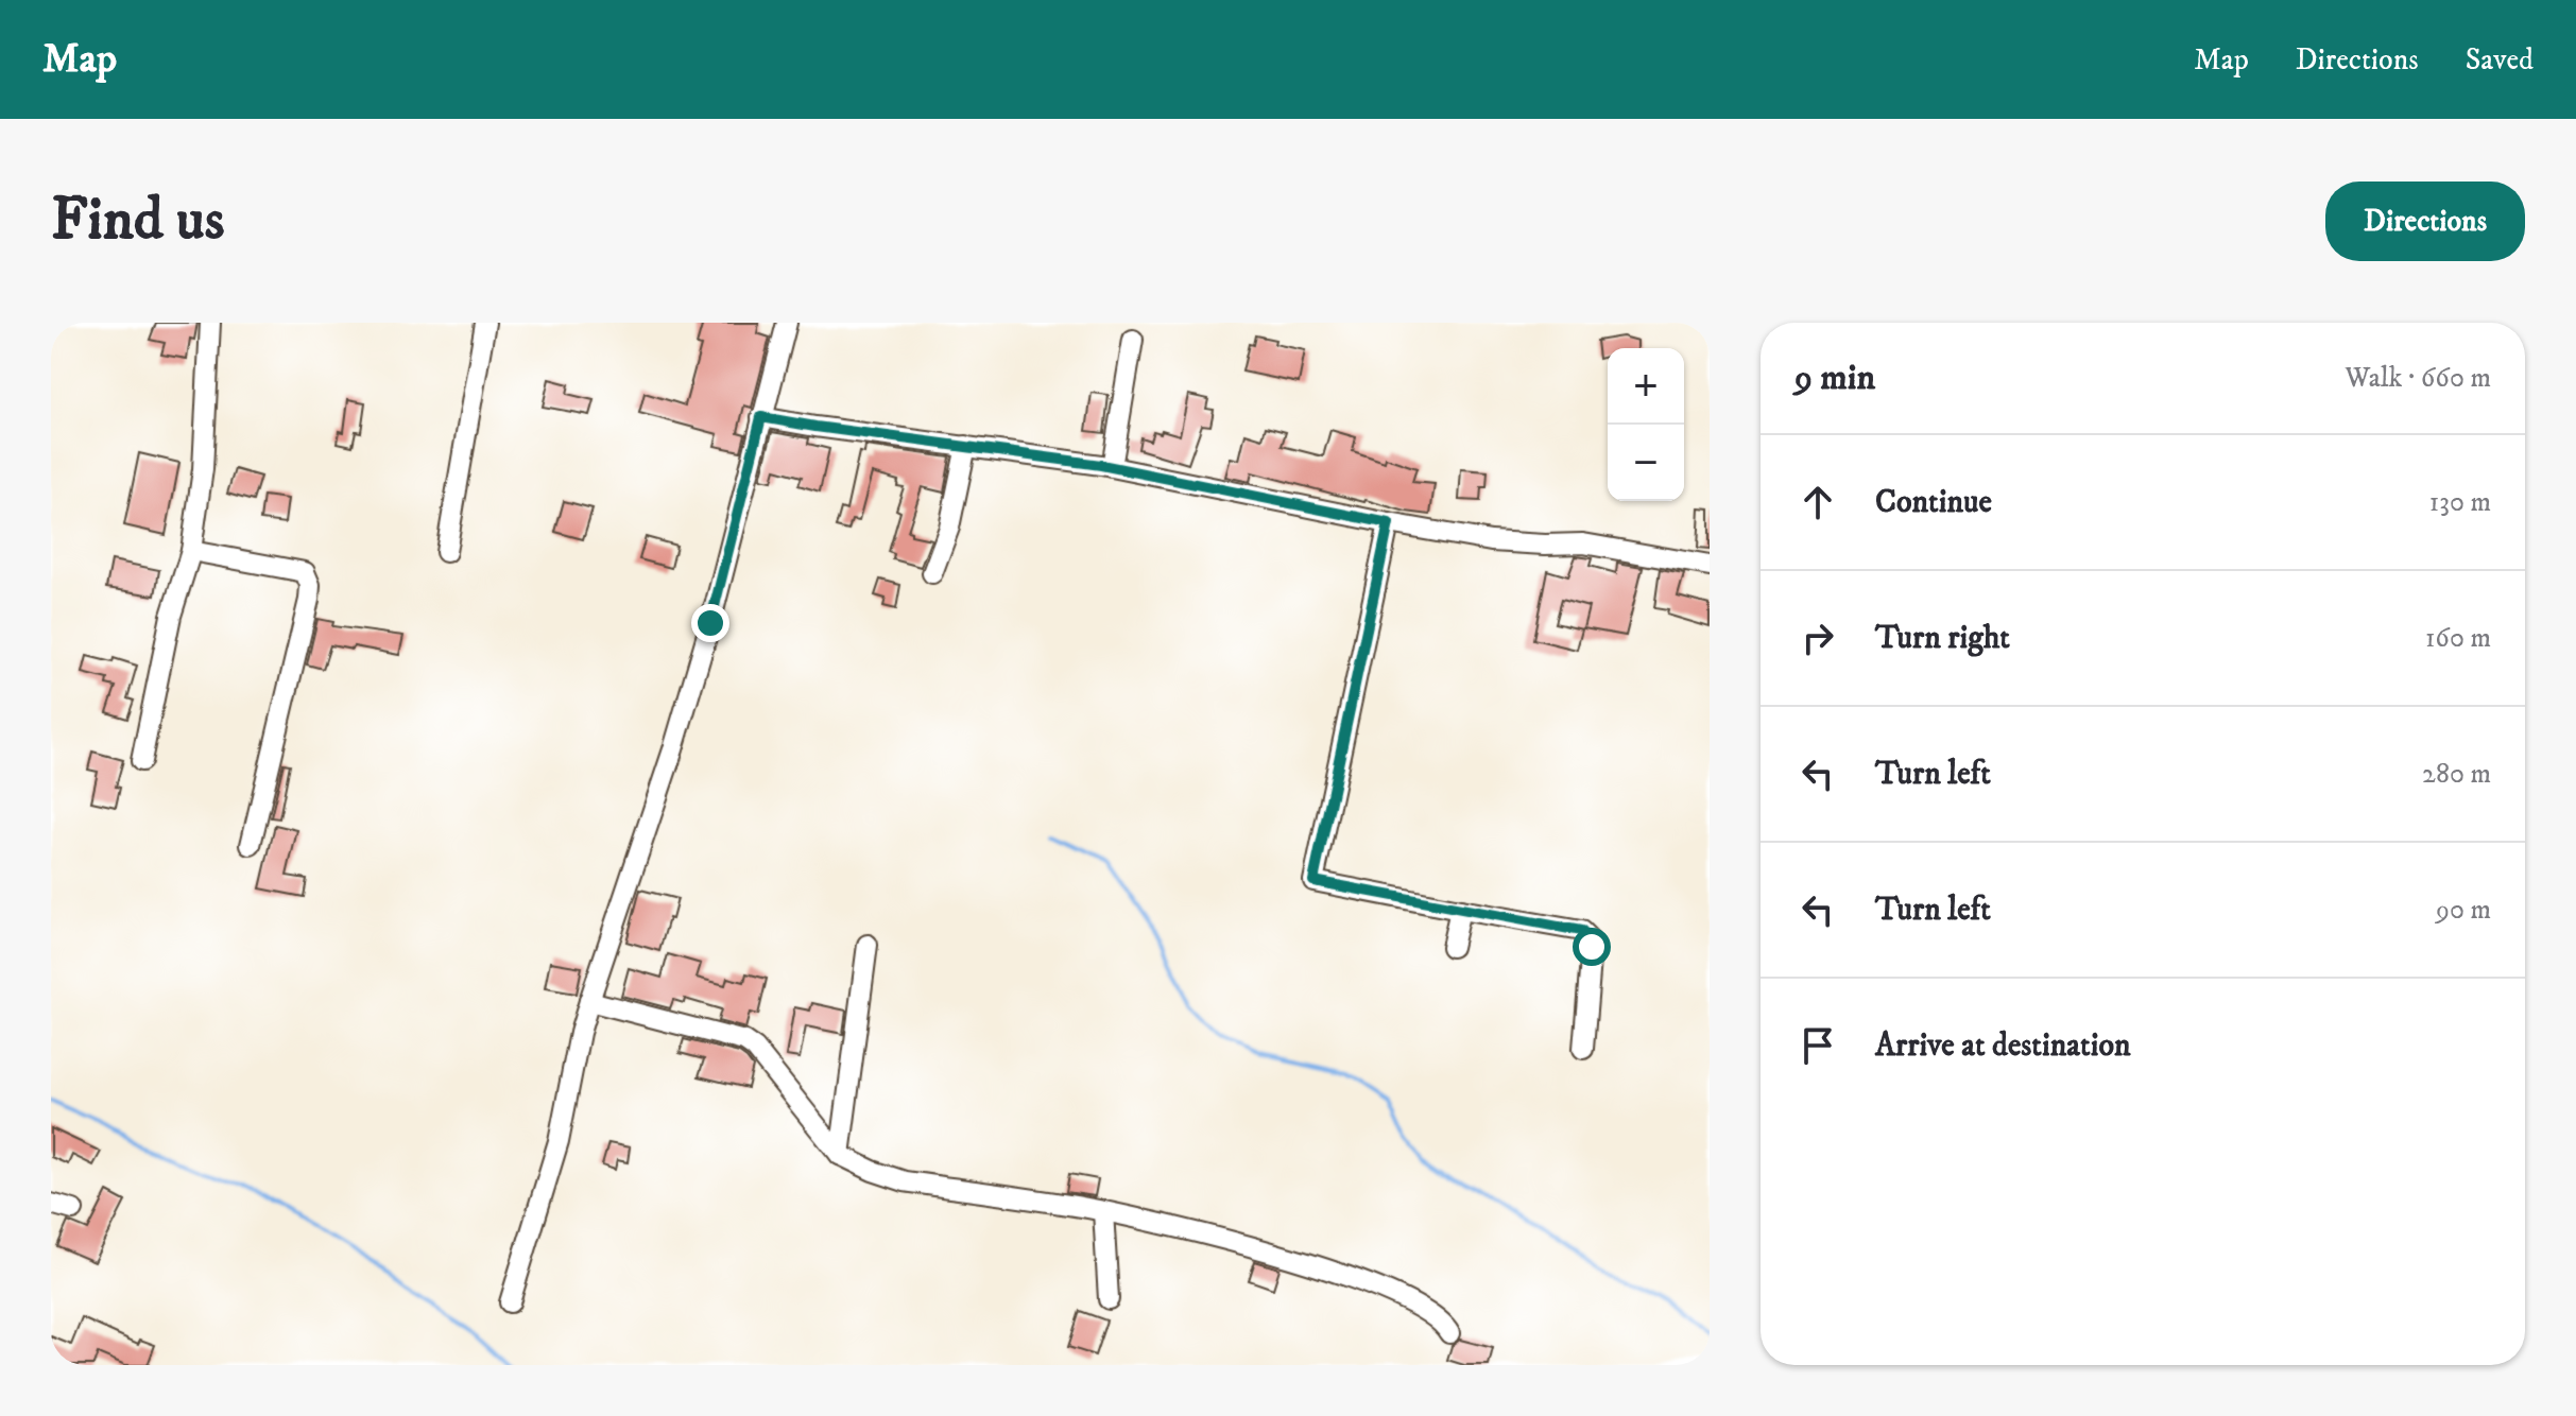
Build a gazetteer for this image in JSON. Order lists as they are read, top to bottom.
{
  "page": {
    "header": "Map",
    "nav": ["Map", "Directions", "Saved"],
    "buttons": "Directions",
    "title": "Find us",
    "heading": ["9 min", "Walk · 660 m"],
    "map_buttons": ["+", "−"],
    "list": [
      ["Continue", "130 m"],
      ["Turn right", "160 m"],
      ["Turn left", "280 m"],
      ["Turn left", "90 m"],
      "Arrive at destination"
    ]
  }
}
